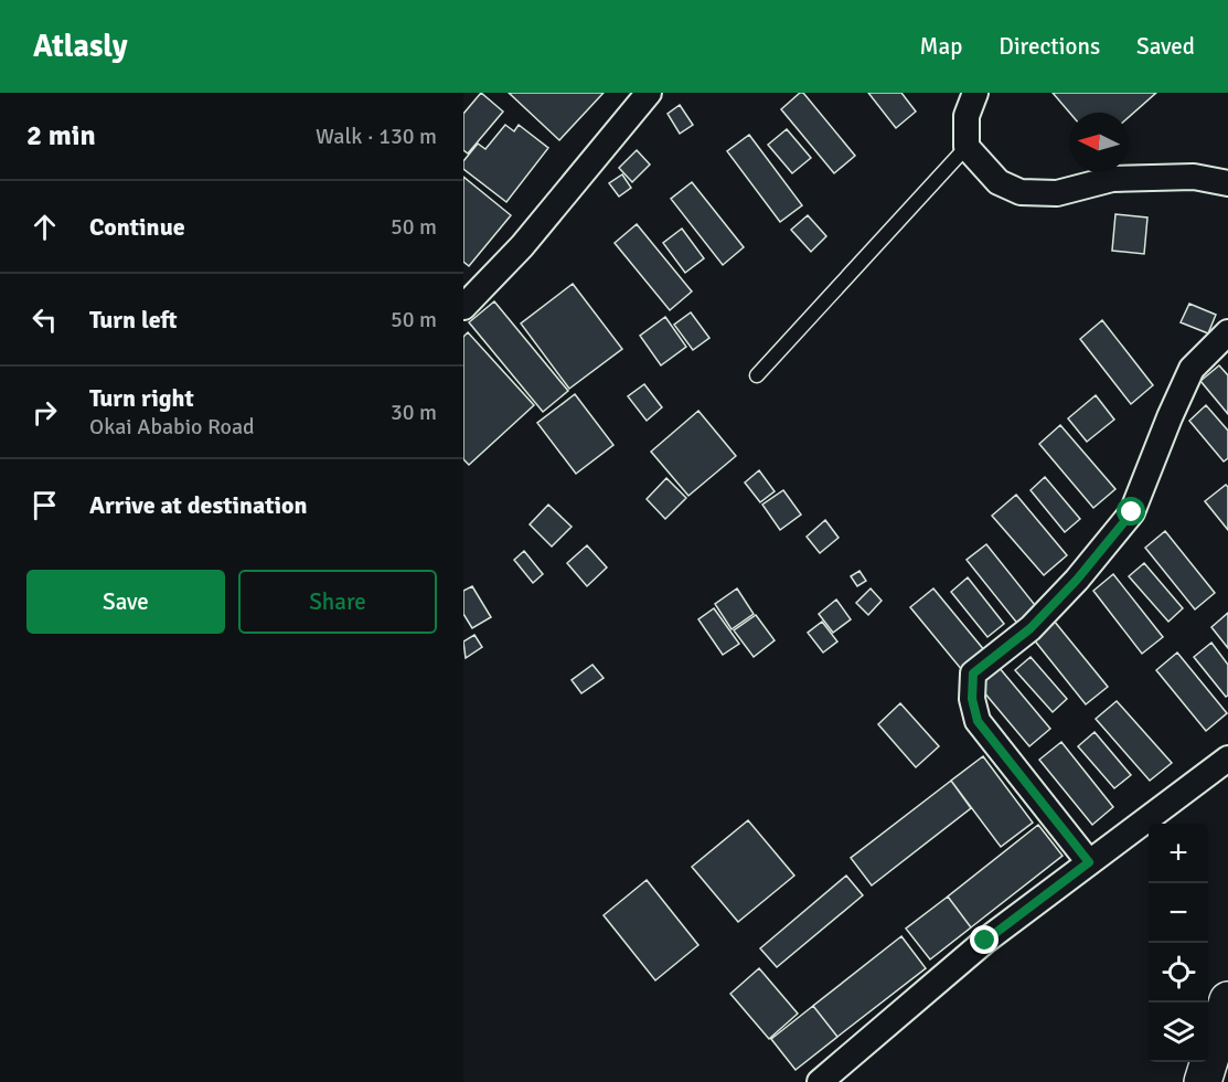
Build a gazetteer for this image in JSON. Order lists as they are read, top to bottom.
{
  "north": "left",
  "page": {
    "header": "Atlasly",
    "nav": ["Map", "Directions", "Saved"],
    "heading": ["2 min", "Walk · 130 m"],
    "list": [
      ["Continue", "50 m"],
      ["Turn left", "50 m"],
      ["Turn right", "Okai Ababio Road", "30 m"],
      "Arrive at destination"
    ],
    "buttons": ["Save", "Share"],
    "map_buttons": ["+", "−"]
  }
}
